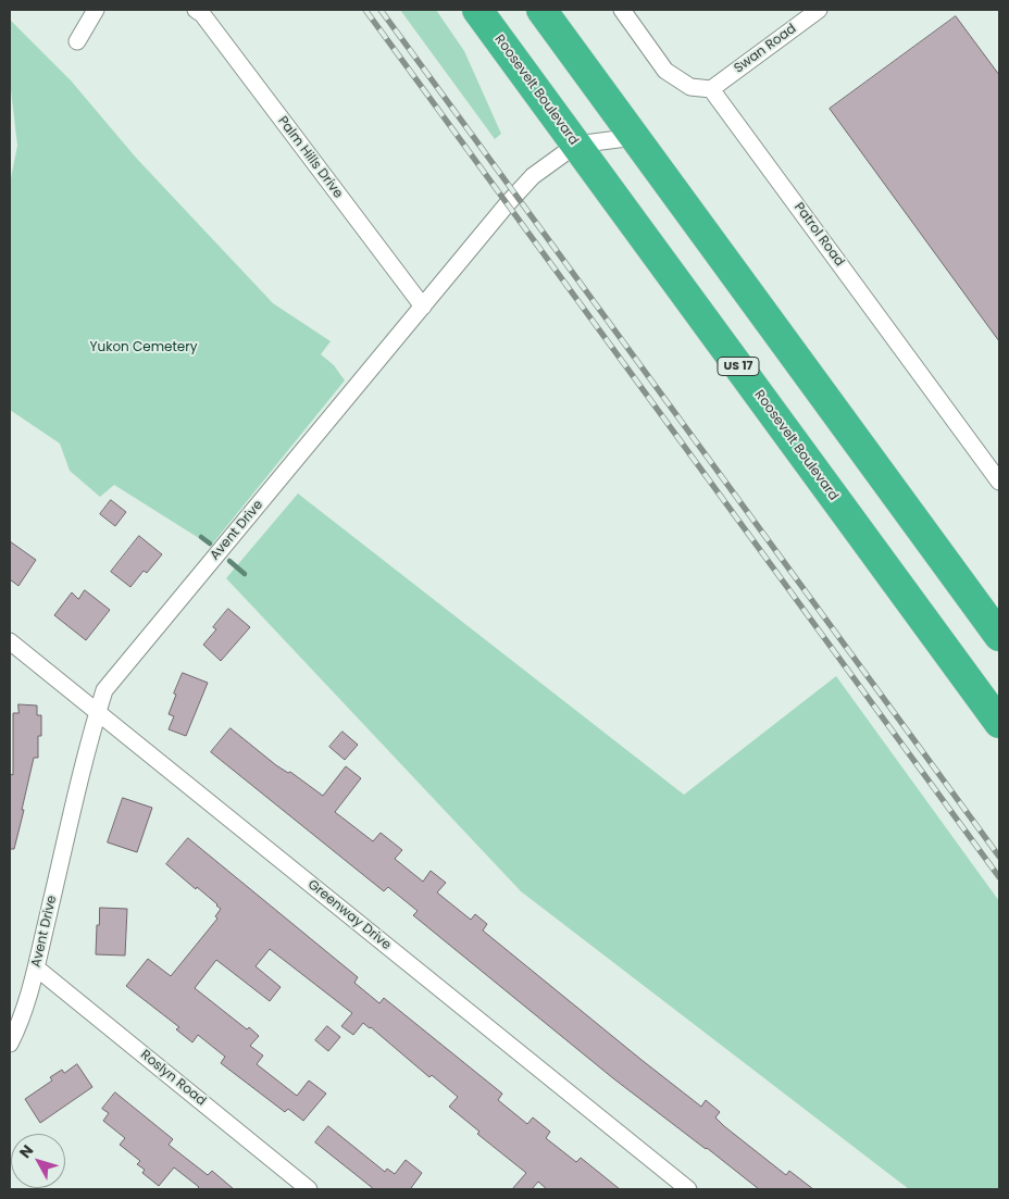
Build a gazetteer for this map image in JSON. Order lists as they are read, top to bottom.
{
  "streets": {
    "highway": ["Roosevelt Boulevard", "US 17"],
    "street": [
      "Swan Road",
      "Palm Hills Drive",
      "Patrol Road",
      "Avent Drive",
      "Greenway Drive",
      "Roslyn Road"
    ]
  },
  "crossings": [
    ["Swan Road", "Patrol Road"],
    ["Roosevelt Boulevard", "Avent Drive"],
    ["Palm Hills Drive", "Avent Drive"],
    ["Avent Drive", "Greenway Drive"],
    ["Avent Drive", "Roslyn Road"]
  ],
  "parks": ["Yukon Cemetery"],
  "north": "top left"
}
